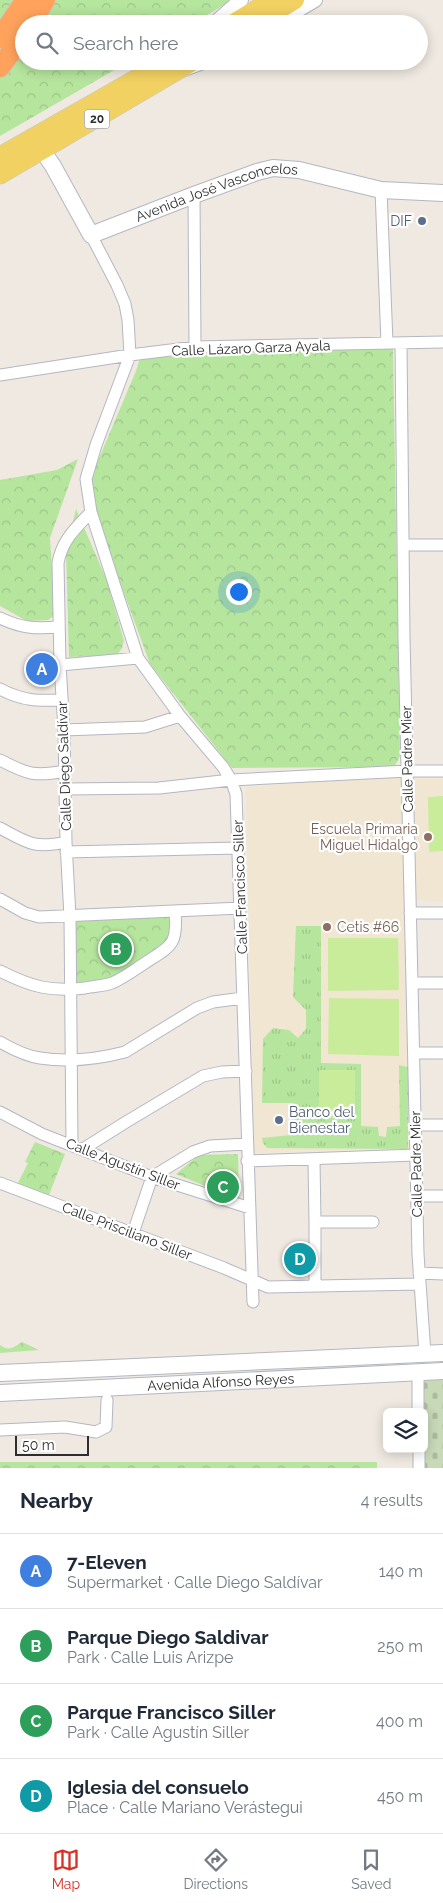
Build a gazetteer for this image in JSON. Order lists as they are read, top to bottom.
{
  "streets": {
    "main road": ["20", "Avenida José Vasconcelos", "Avenida Alfonso Reyes"],
    "street": [
      "Calle Lázaro Garza Ayala",
      "Calle Padre Mier",
      "Calle Diego Saldívar",
      "Calle Francisco Siller",
      "Calle Agustín Siller",
      "Calle Prisciliano Siller"
    ]
  },
  "crossings": [
    ["Calle Lázaro Garza Ayala", "Calle Padre Mier"],
    ["Calle Padre Mier", "Calle Prisciliano Siller"],
    ["Calle Padre Mier", "Avenida Alfonso Reyes"],
    ["Calle Diego Saldívar", "Calle Francisco Siller"],
    ["Calle Diego Saldívar", "Calle Agustín Siller"],
    ["Calle Francisco Siller", "Calle Agustín Siller"],
    ["Calle Francisco Siller", "Calle Prisciliano Siller"]
  ],
  "places": [
    "DIF",
    "Escuela Primaria Miguel Hidalgo",
    "Cetis #66",
    "Banco del Bienestar"
  ],
  "scale_bar": "50 m",
  "page": {
    "search": "Search here",
    "pins": [
      "A",
      "B",
      "C",
      "D"
    ],
    "scale": "50 m",
    "heading": ["Nearby", "4 results"],
    "list": [
      {
        "mark": "A",
        "name": "7-Eleven",
        "note": "Supermarket · Calle Diego Saldívar",
        "value": "140 m"
      },
      {
        "mark": "B",
        "name": "Parque Diego Saldivar",
        "note": "Park · Calle Luis Arizpe",
        "value": "250 m"
      },
      {
        "mark": "C",
        "name": "Parque Francisco Siller",
        "note": "Park · Calle Agustín Siller",
        "value": "400 m"
      },
      {
        "mark": "D",
        "name": "Iglesia del consuelo",
        "note": "Place · Calle Mariano Verástegui",
        "value": "450 m"
      }
    ],
    "nav": ["Map", "Directions", "Saved"]
  }
}
